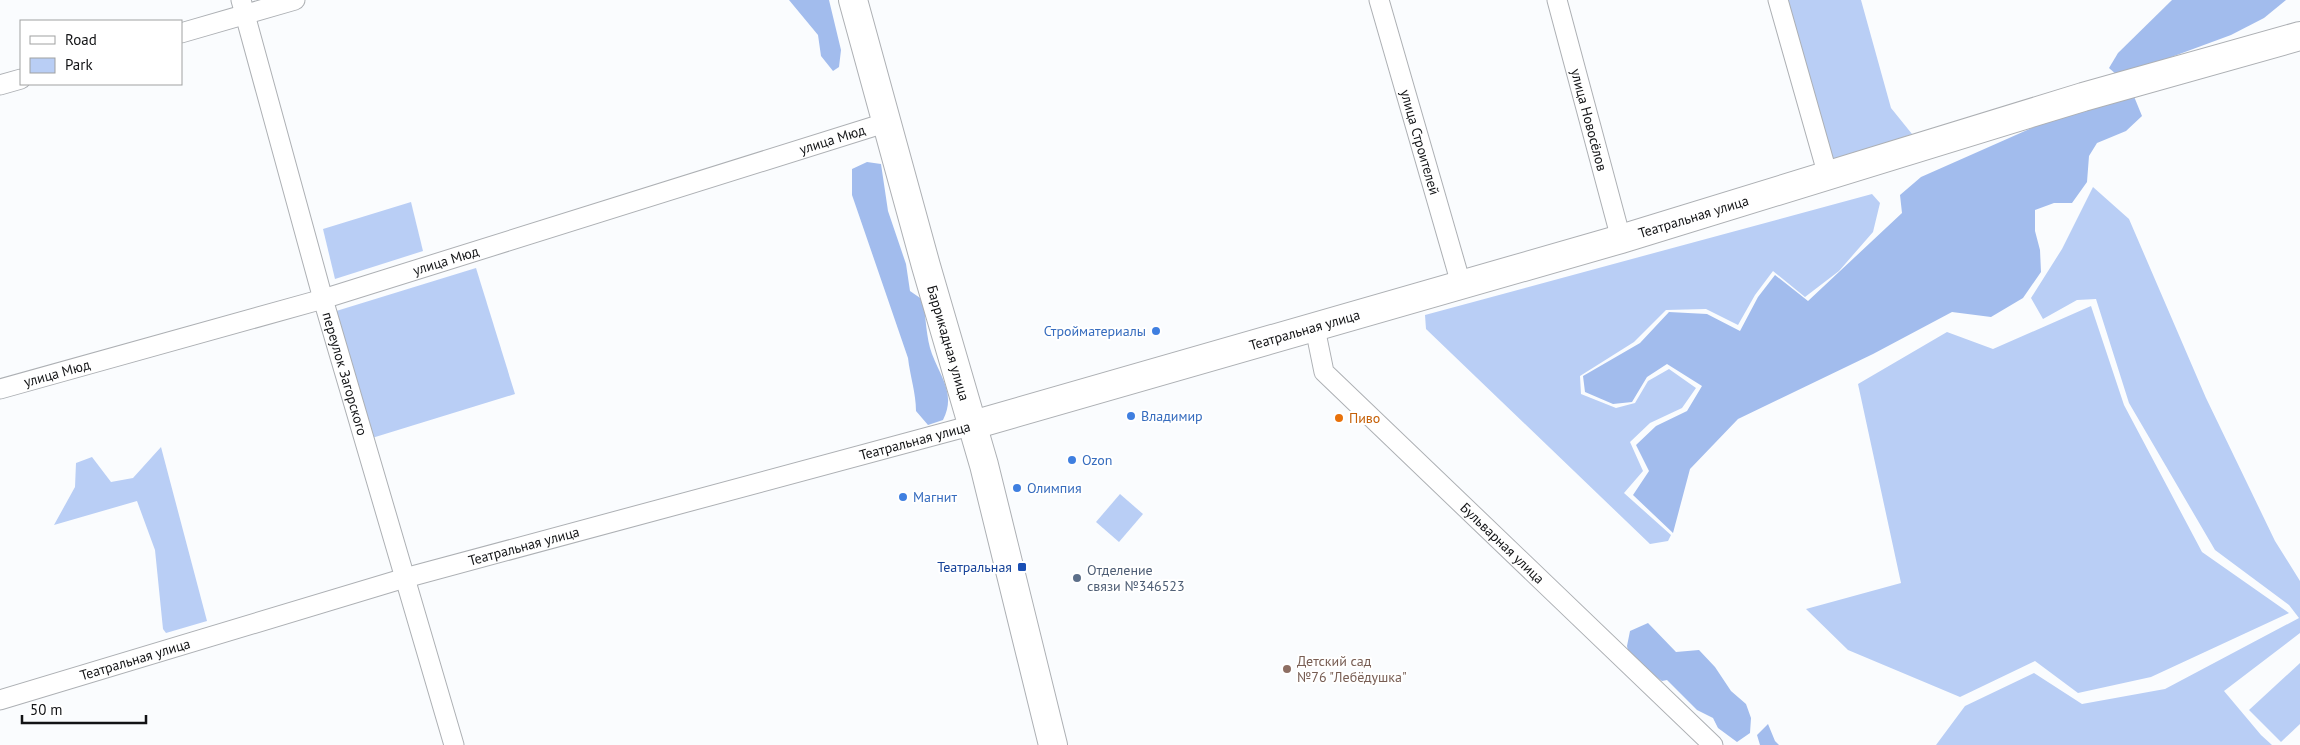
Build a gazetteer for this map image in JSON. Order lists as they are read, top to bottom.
{
  "streets": {
    "main road": ["Театральная улица", "Баррикадная улица"],
    "street": [
      "улица Новосёлов",
      "улица Мюд",
      "улица Строителей",
      "переулок Загорского",
      "Бульварная улица"
    ]
  },
  "crossings": [
    ["улица Новосёлов", "Театральная улица"],
    ["улица Мюд", "Баррикадная улица"],
    ["улица Мюд", "переулок Загорского"],
    ["улица Строителей", "Театральная улица"],
    ["Театральная улица", "Баррикадная улица"],
    ["Театральная улица", "переулок Загорского"],
    ["Театральная улица", "Бульварная улица"]
  ],
  "places": {
    "other": [
      "Стройматериалы",
      "Владимир",
      "Пиво",
      "Ozon",
      "Олимпия",
      "Магнит",
      "Отделение связи №346523",
      "Детский сад №76 \"Лебёдушка\""
    ],
    "transit": ["Театральная"]
  },
  "legend": ["Road", "Park"],
  "scale_bar": "50 m"
}
